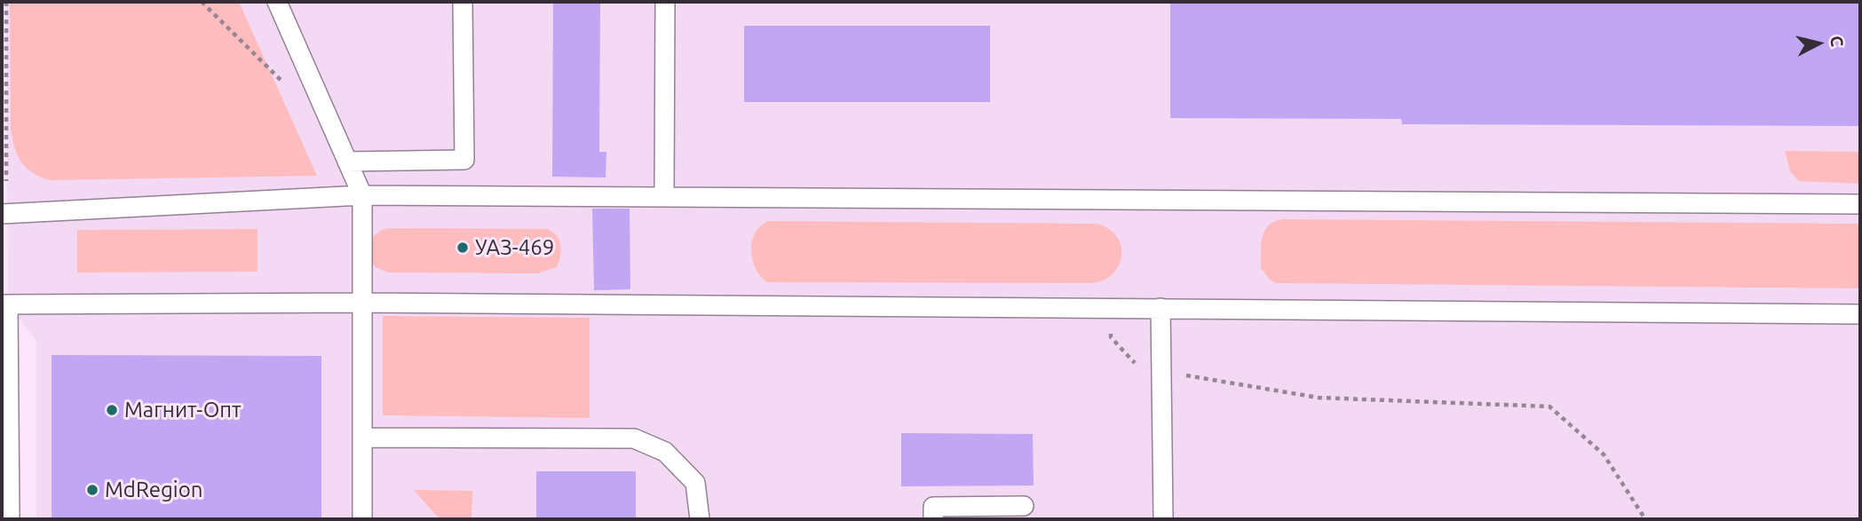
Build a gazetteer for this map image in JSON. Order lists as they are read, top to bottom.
{
  "places": ["УАЗ-469", "Магнит-Опт", "MdRegion"],
  "north": "right"
}
